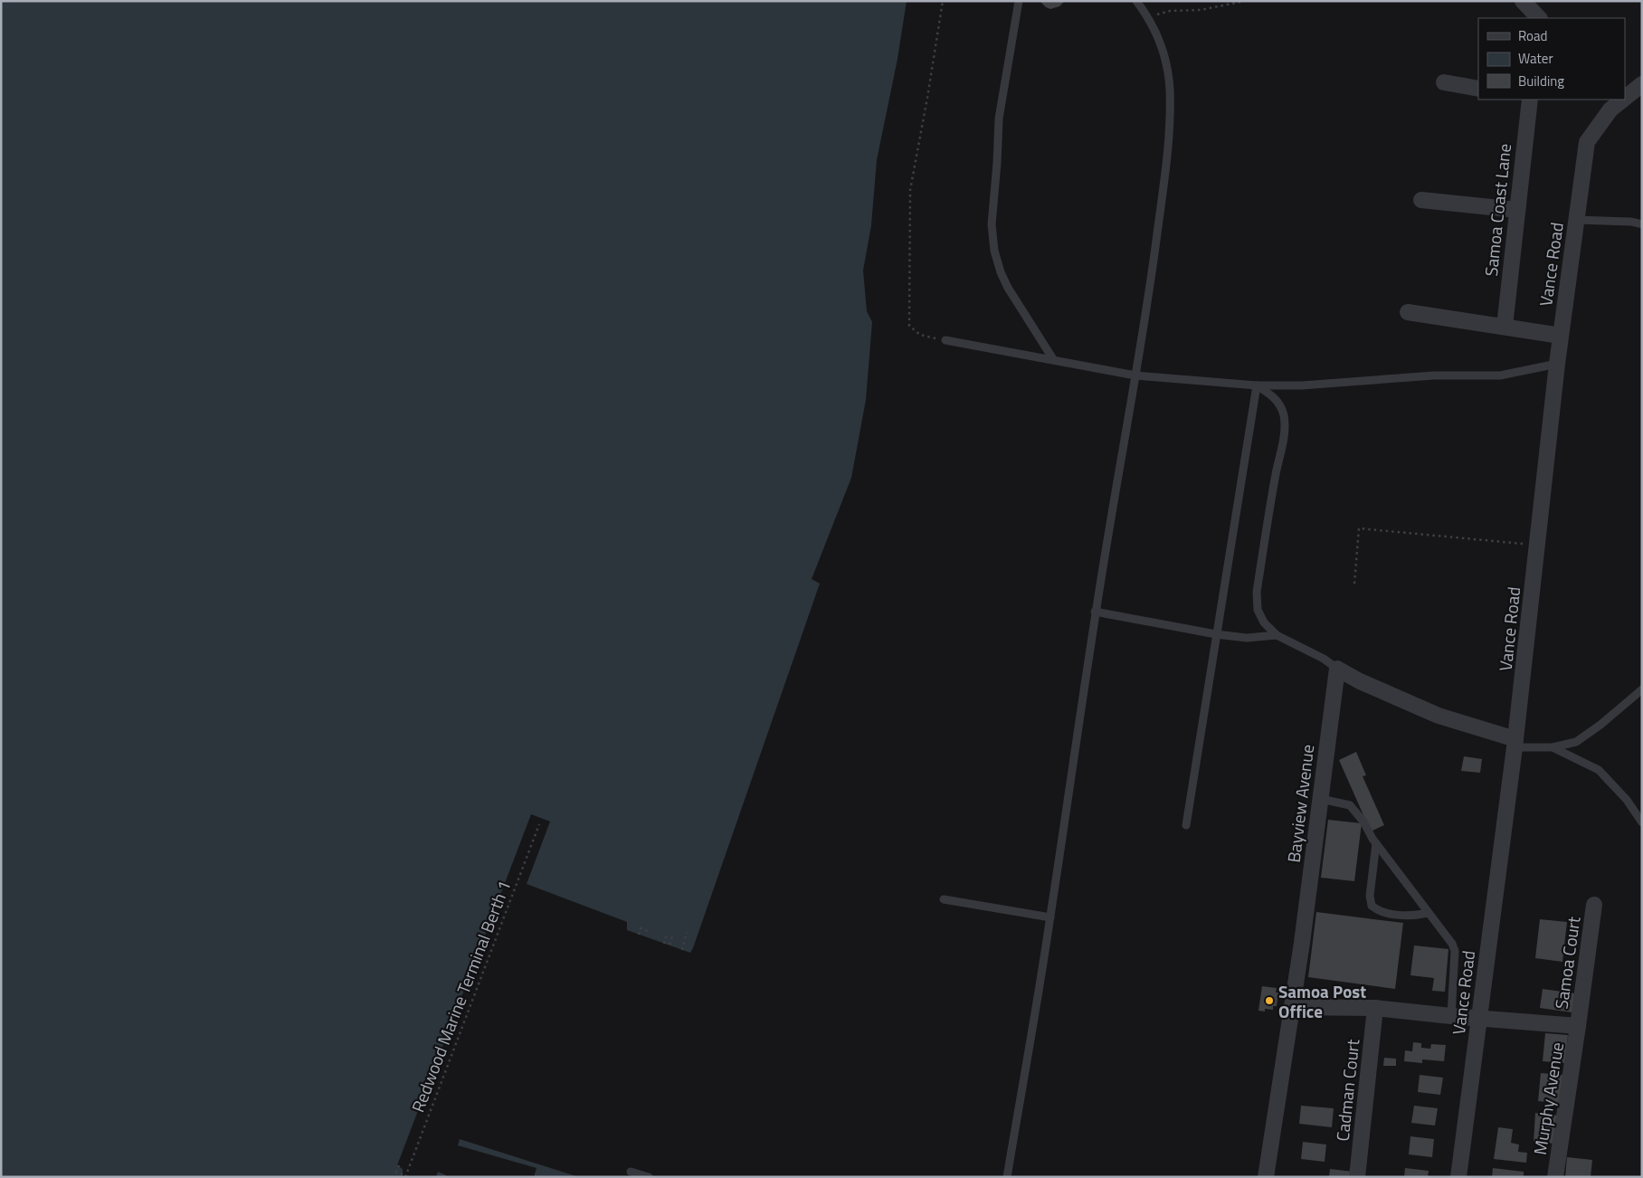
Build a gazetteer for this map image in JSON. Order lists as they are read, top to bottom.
{
  "streets": {
    "street": [
      "Samoa Coast Lane",
      "Vance Road",
      "Bayview Avenue",
      "Samoa Court",
      "Cadman Court",
      "Murphy Avenue"
    ],
    "path": ["Redwood Marine Terminal Berth 1"]
  },
  "crossings": [
    ["Samoa Court", "Murphy Avenue"]
  ],
  "places": ["Samoa Post Office"],
  "legend": ["Road", "Water", "Building"]
}
